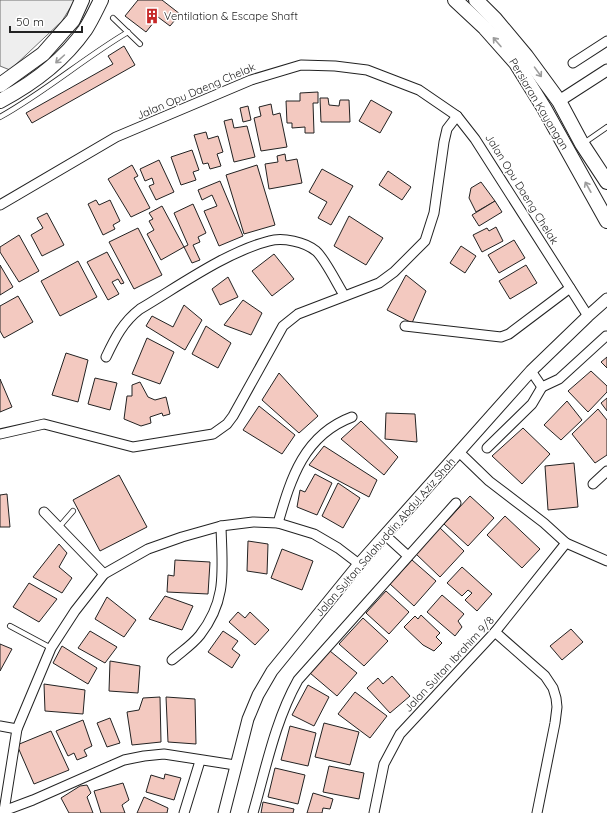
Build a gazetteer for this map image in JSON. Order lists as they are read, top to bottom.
{
  "streets": {
    "main road": ["Persiaran Kayangan"],
    "street": ["Jalan Opu Daeng Chelak", "Jalan Sultan Salahuddin Abdul Aziz Shah", "Jalan Sultan Ibrahim 9/8"]
  },
  "crossings": [
    ["Jalan Opu Daeng Chelak", "Jalan Sultan Salahuddin Abdul Aziz Shah"]
  ],
  "places": {
    "building": ["Ventilation & Escape Shaft"]
  },
  "scale_bar": "50 m"
}
